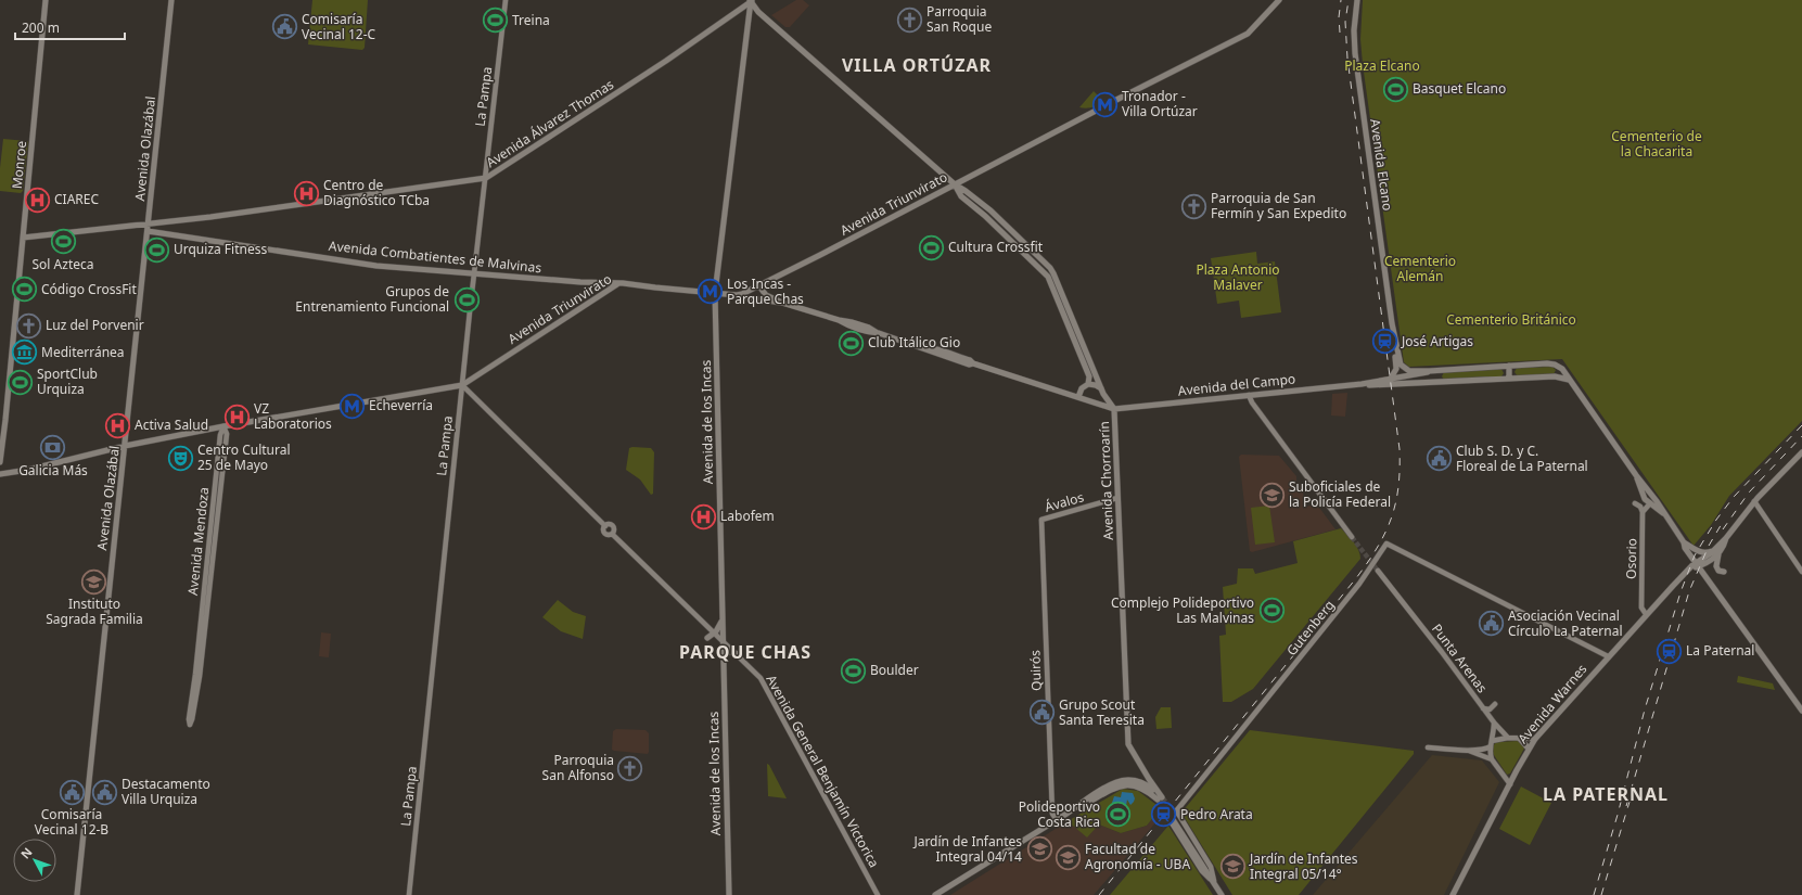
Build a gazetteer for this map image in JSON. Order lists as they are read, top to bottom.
{
  "streets": {
    "main road": [
      "Avenida Álvarez Thomas",
      "Avenida Olazábal",
      "Monroe",
      "Avenida Elcano",
      "Avenida Triunvirato",
      "Avenida Combatientes de Malvinas",
      "Avenida del Campo",
      "Avenida de los Incas",
      "Avenida Chorroarín",
      "Avenida Warnes"
    ],
    "street": [
      "La Pampa",
      "Ávalos",
      "Avenida Mendoza",
      "Osorio",
      "Gutenberg",
      "Punta Arenas",
      "Quirós",
      "Avenida General Benjamín Victorica"
    ]
  },
  "crossings": [
    ["La Pampa", "Avenida Álvarez Thomas"],
    ["La Pampa", "Avenida Triunvirato"],
    ["La Pampa", "Avenida Combatientes de Malvinas"],
    ["La Pampa", "Avenida General Benjamín Victorica"],
    ["Avenida Álvarez Thomas", "Avenida Olazábal"],
    ["Avenida Álvarez Thomas", "Monroe"],
    ["Avenida Álvarez Thomas", "Avenida de los Incas"],
    ["Avenida Álvarez Thomas", "Avenida Chorroarín"],
    ["Avenida Olazábal", "Avenida Triunvirato"],
    ["Avenida Olazábal", "Avenida Combatientes de Malvinas"],
    ["Avenida Elcano", "Avenida del Campo"],
    ["Avenida Triunvirato", "Avenida Combatientes de Malvinas"],
    ["Avenida Triunvirato", "Avenida de los Incas"],
    ["Avenida Triunvirato", "Avenida Chorroarín"],
    ["Avenida Triunvirato", "Avenida Mendoza"],
    ["Avenida Triunvirato", "Avenida General Benjamín Victorica"],
    ["Avenida del Campo", "Avenida Chorroarín"],
    ["Avenida de los Incas", "Avenida Chorroarín"],
    ["Avenida de los Incas", "Avenida General Benjamín Victorica"],
    ["Avenida Chorroarín", "Ávalos"],
    ["Avenida Chorroarín", "Quirós"],
    ["Ávalos", "Quirós"],
    ["Osorio", "Avenida Warnes"],
    ["Gutenberg", "Avenida Warnes"]
  ],
  "districts": ["VILLA ORTÚZAR", "PARQUE CHAS", "LA PATERNAL"],
  "parks": [
    "Plaza Elcano",
    "Cementerio de la Chacarita",
    "Cementerio Alemán",
    "Plaza Antonio Malaver",
    "Cementerio Británico"
  ],
  "places": {
    "church": [
      "Parroquia San Roque",
      "Parroquia de San Fermín y San Expedito",
      "Luz del Porvenir",
      "Parroquia San Alfonso"
    ],
    "sports": [
      "Treina",
      "Basquet Elcano",
      "Sol Azteca",
      "Cultura Crossfit",
      "Urquiza Fitness",
      "Código CrossFit",
      "Grupos de Entrenamiento Funcional",
      "Club Itálico Gio",
      "SportClub Urquiza",
      "Complejo Polideportivo Las Malvinas",
      "Boulder",
      "Polideportivo Costa Rica"
    ],
    "public building": [
      "Comisaría Vecinal 12-C",
      "Club S. D. y C. Floreal de La Paternal",
      "Asociación Vecinal Círculo La Paternal",
      "Grupo Scout Santa Teresita",
      "Comisaría Vecinal 12-B",
      "Destacamento Villa Urquiza"
    ],
    "metro station": ["Tronador - Villa Ortúzar", "Los Incas - Parque Chas", "Echeverría"],
    "hospital": [
      "Centro de Diagnóstico TCba",
      "CIAREC",
      "VZ Laboratorios",
      "Activa Salud",
      "Labofem"
    ],
    "station": ["José Artigas", "La Paternal", "Pedro Arata"],
    "museum": ["Mediterránea"],
    "bank": ["Galicia Más"],
    "theatre": ["Centro Cultural 25 de Mayo"],
    "school or university": [
      "Suboficiales de la Policía Federal",
      "Instituto Sagrada Familia",
      "Jardín de Infantes Integral 04/14",
      "Facultad de Agronomía - UBA",
      "Jardín de Infantes Integral 05/14°"
    ]
  },
  "scale_bar": "200 m",
  "north": "top left"
}
